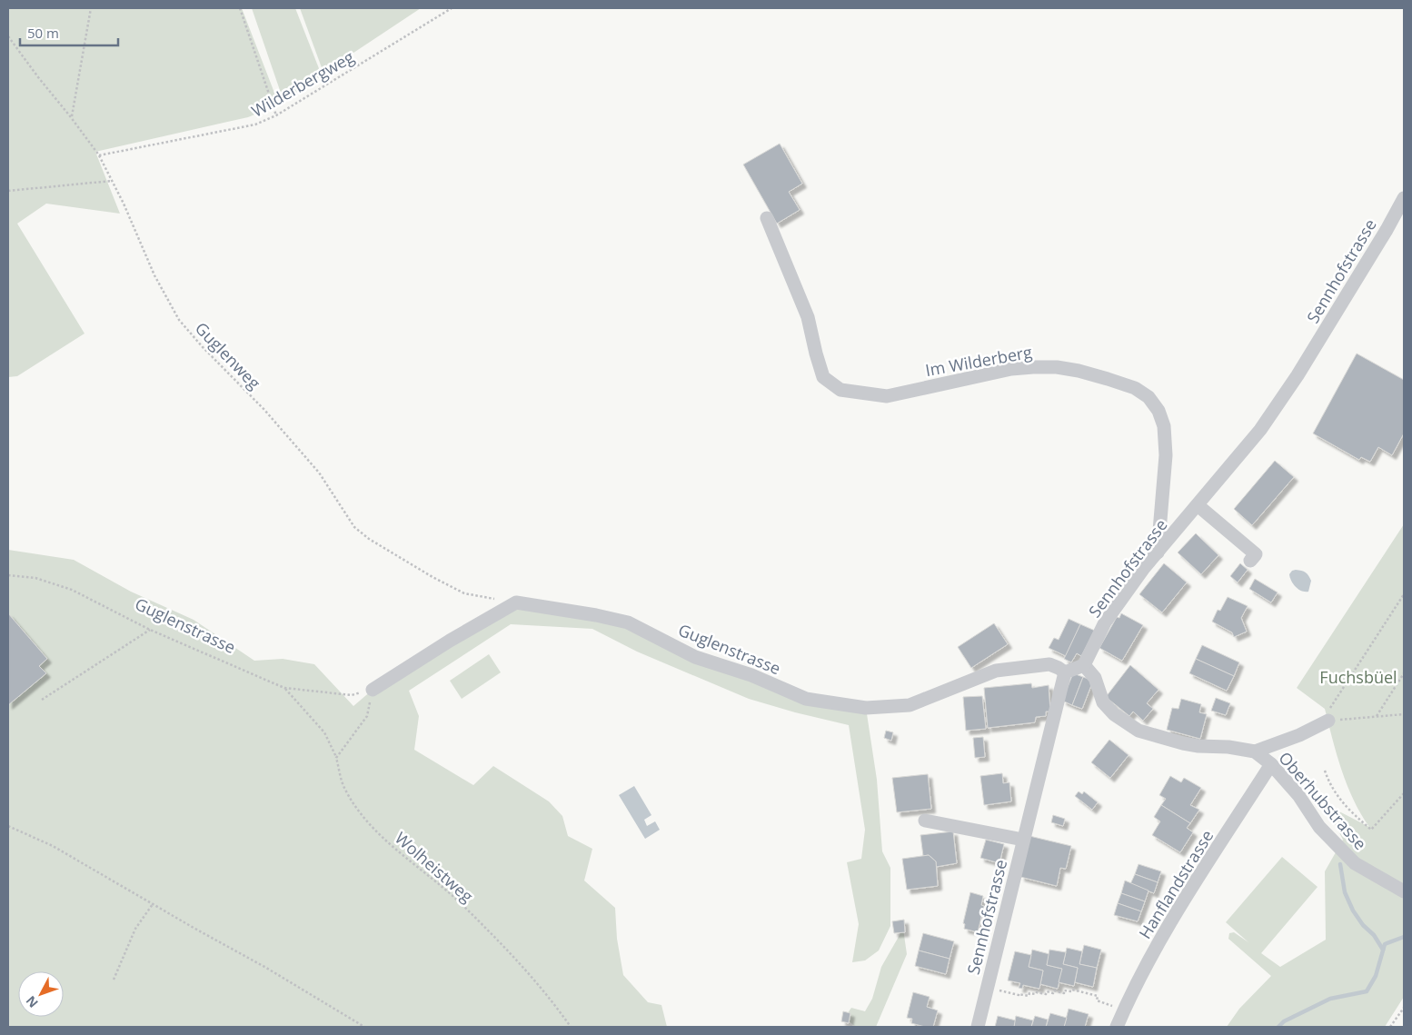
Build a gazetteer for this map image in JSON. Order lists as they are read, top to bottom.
{
  "streets": {
    "street": [
      "Sennhofstrasse",
      "Im Wilderberg",
      "Guglenstrasse",
      "Oberhubstrasse",
      "Hanflandstrasse"
    ],
    "path": ["Wilderbergweg", "Guglenweg", "Wolheistweg"]
  },
  "crossings": [
    ["Wilderbergweg", "Guglenweg"],
    ["Sennhofstrasse", "Im Wilderberg"],
    ["Sennhofstrasse", "Guglenstrasse"],
    ["Sennhofstrasse", "Oberhubstrasse"],
    ["Guglenweg", "Guglenstrasse"],
    ["Guglenstrasse", "Wolheistweg"],
    ["Oberhubstrasse", "Hanflandstrasse"]
  ],
  "parks": ["Fuchsbüel"],
  "scale_bar": "50 m",
  "north": "bottom left"
}
